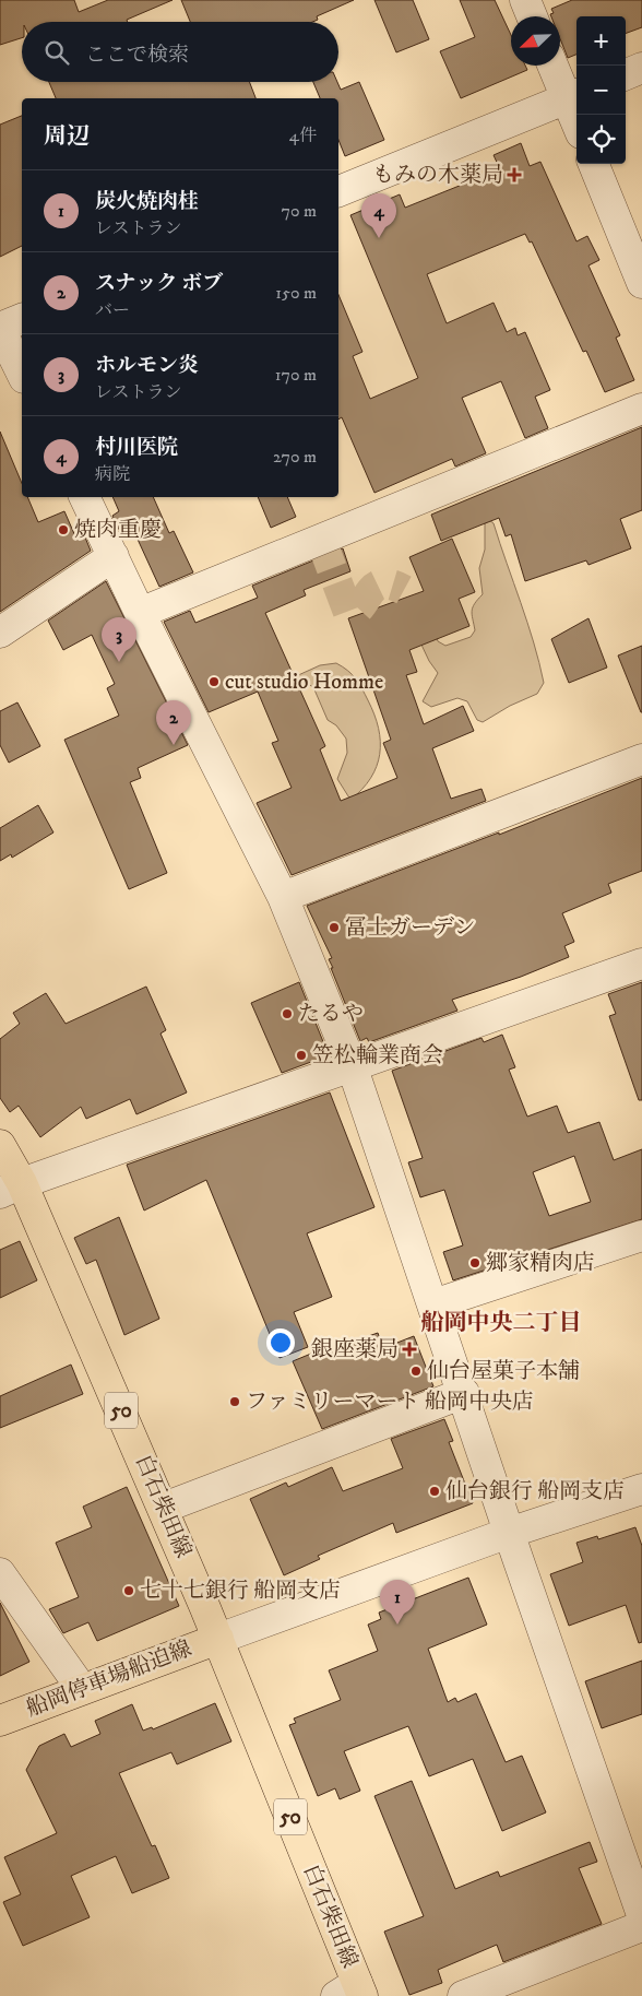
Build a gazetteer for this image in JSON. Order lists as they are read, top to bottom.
{
  "streets": {
    "main road": ["50", "白石柴田線", "船岡停車場船迫線"]
  },
  "crossings": [
    ["白石柴田線", "船岡停車場船迫線"]
  ],
  "districts": ["船岡中央二丁目"],
  "places": {
    "health": ["もみの木薬局", "銀座薬局"],
    "other": [
      "焼肉重慶",
      "cut studio Homme",
      "冨士ガーデン",
      "たるや",
      "笠松輪業商会",
      "郷家精肉店",
      "仙台屋菓子本舗",
      "ファミリーマート 船岡中央店",
      "仙台銀行 船岡支店",
      "七十七銀行 船岡支店"
    ]
  },
  "north": "bottom left",
  "page": {
    "map_buttons": ["+", "−"],
    "search": "ここで検索",
    "heading": ["周辺", "4件"],
    "list": [
      {
        "mark": "1",
        "name": "炭火焼肉桂",
        "note": "レストラン",
        "value": "70 m"
      },
      {
        "mark": "2",
        "name": "スナック ボブ",
        "note": "バー",
        "value": "150 m"
      },
      {
        "mark": "3",
        "name": "ホルモン炎",
        "note": "レストラン",
        "value": "170 m"
      },
      {
        "mark": "4",
        "name": "村川医院",
        "note": "病院",
        "value": "270 m"
      }
    ],
    "pins": [
      "4",
      "3",
      "2",
      "1"
    ]
  }
}
